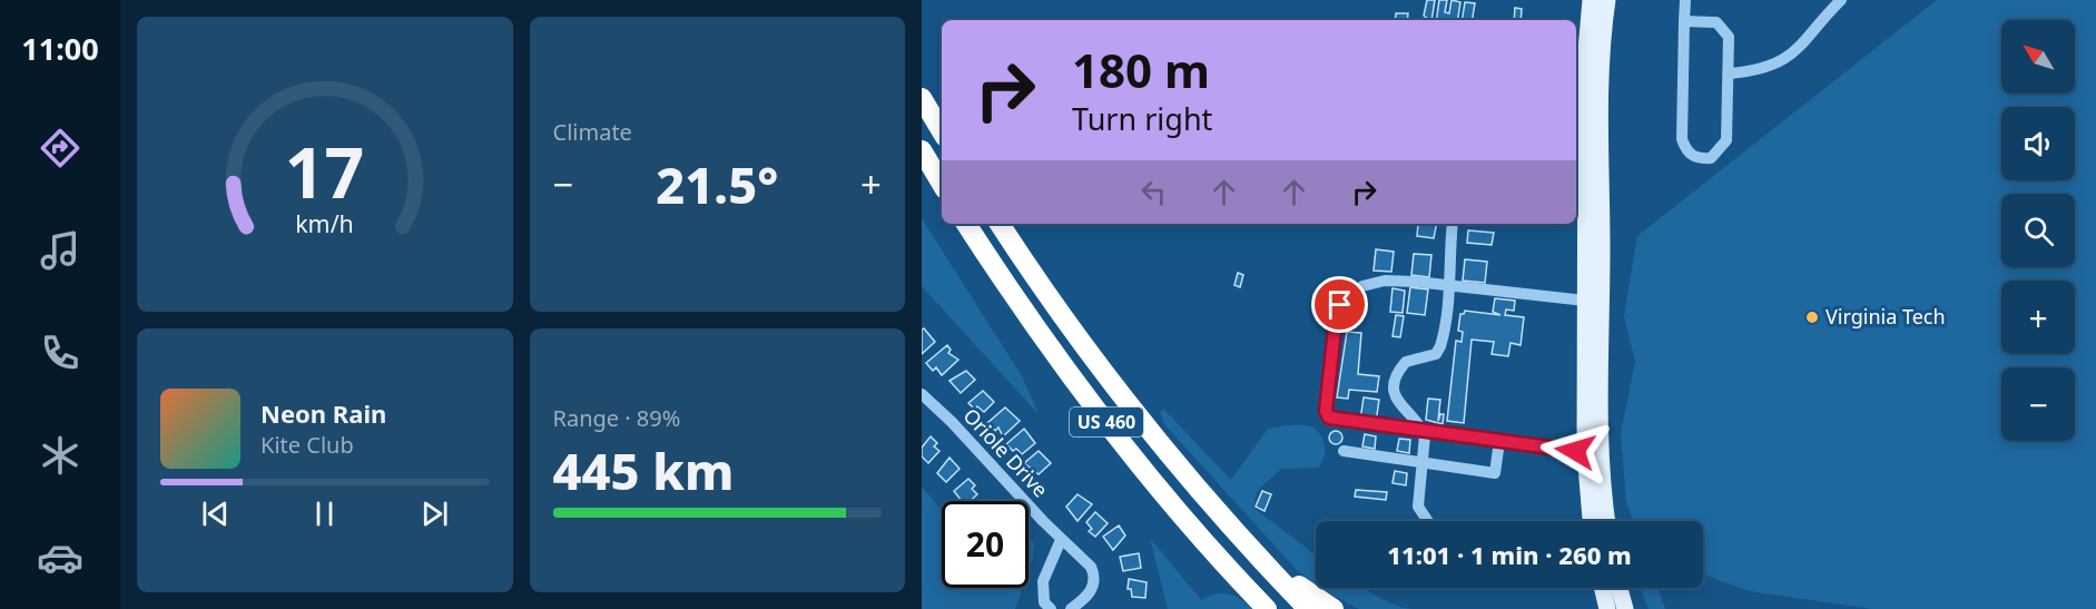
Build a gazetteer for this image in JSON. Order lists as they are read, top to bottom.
{
  "streets": {
    "highway": ["US 460"],
    "street": ["Oriole Drive"]
  },
  "places": ["Virginia Tech"],
  "north": "top left",
  "page": {
    "tabs": "11:00",
    "tile": [
      "Climate",
      ["Range · 89%", "445 km"]
    ],
    "map_buttons": ["+", "−"],
    "turn": ["180 m", "Turn right"],
    "heat": ["−", "21.5°", "+"],
    "song": ["Neon Rain", "Kite Club"],
    "limit": "20",
    "trip": "11:01 · 1 min · 260 m",
    "gauge": ["17", "km/h"]
  }
}
